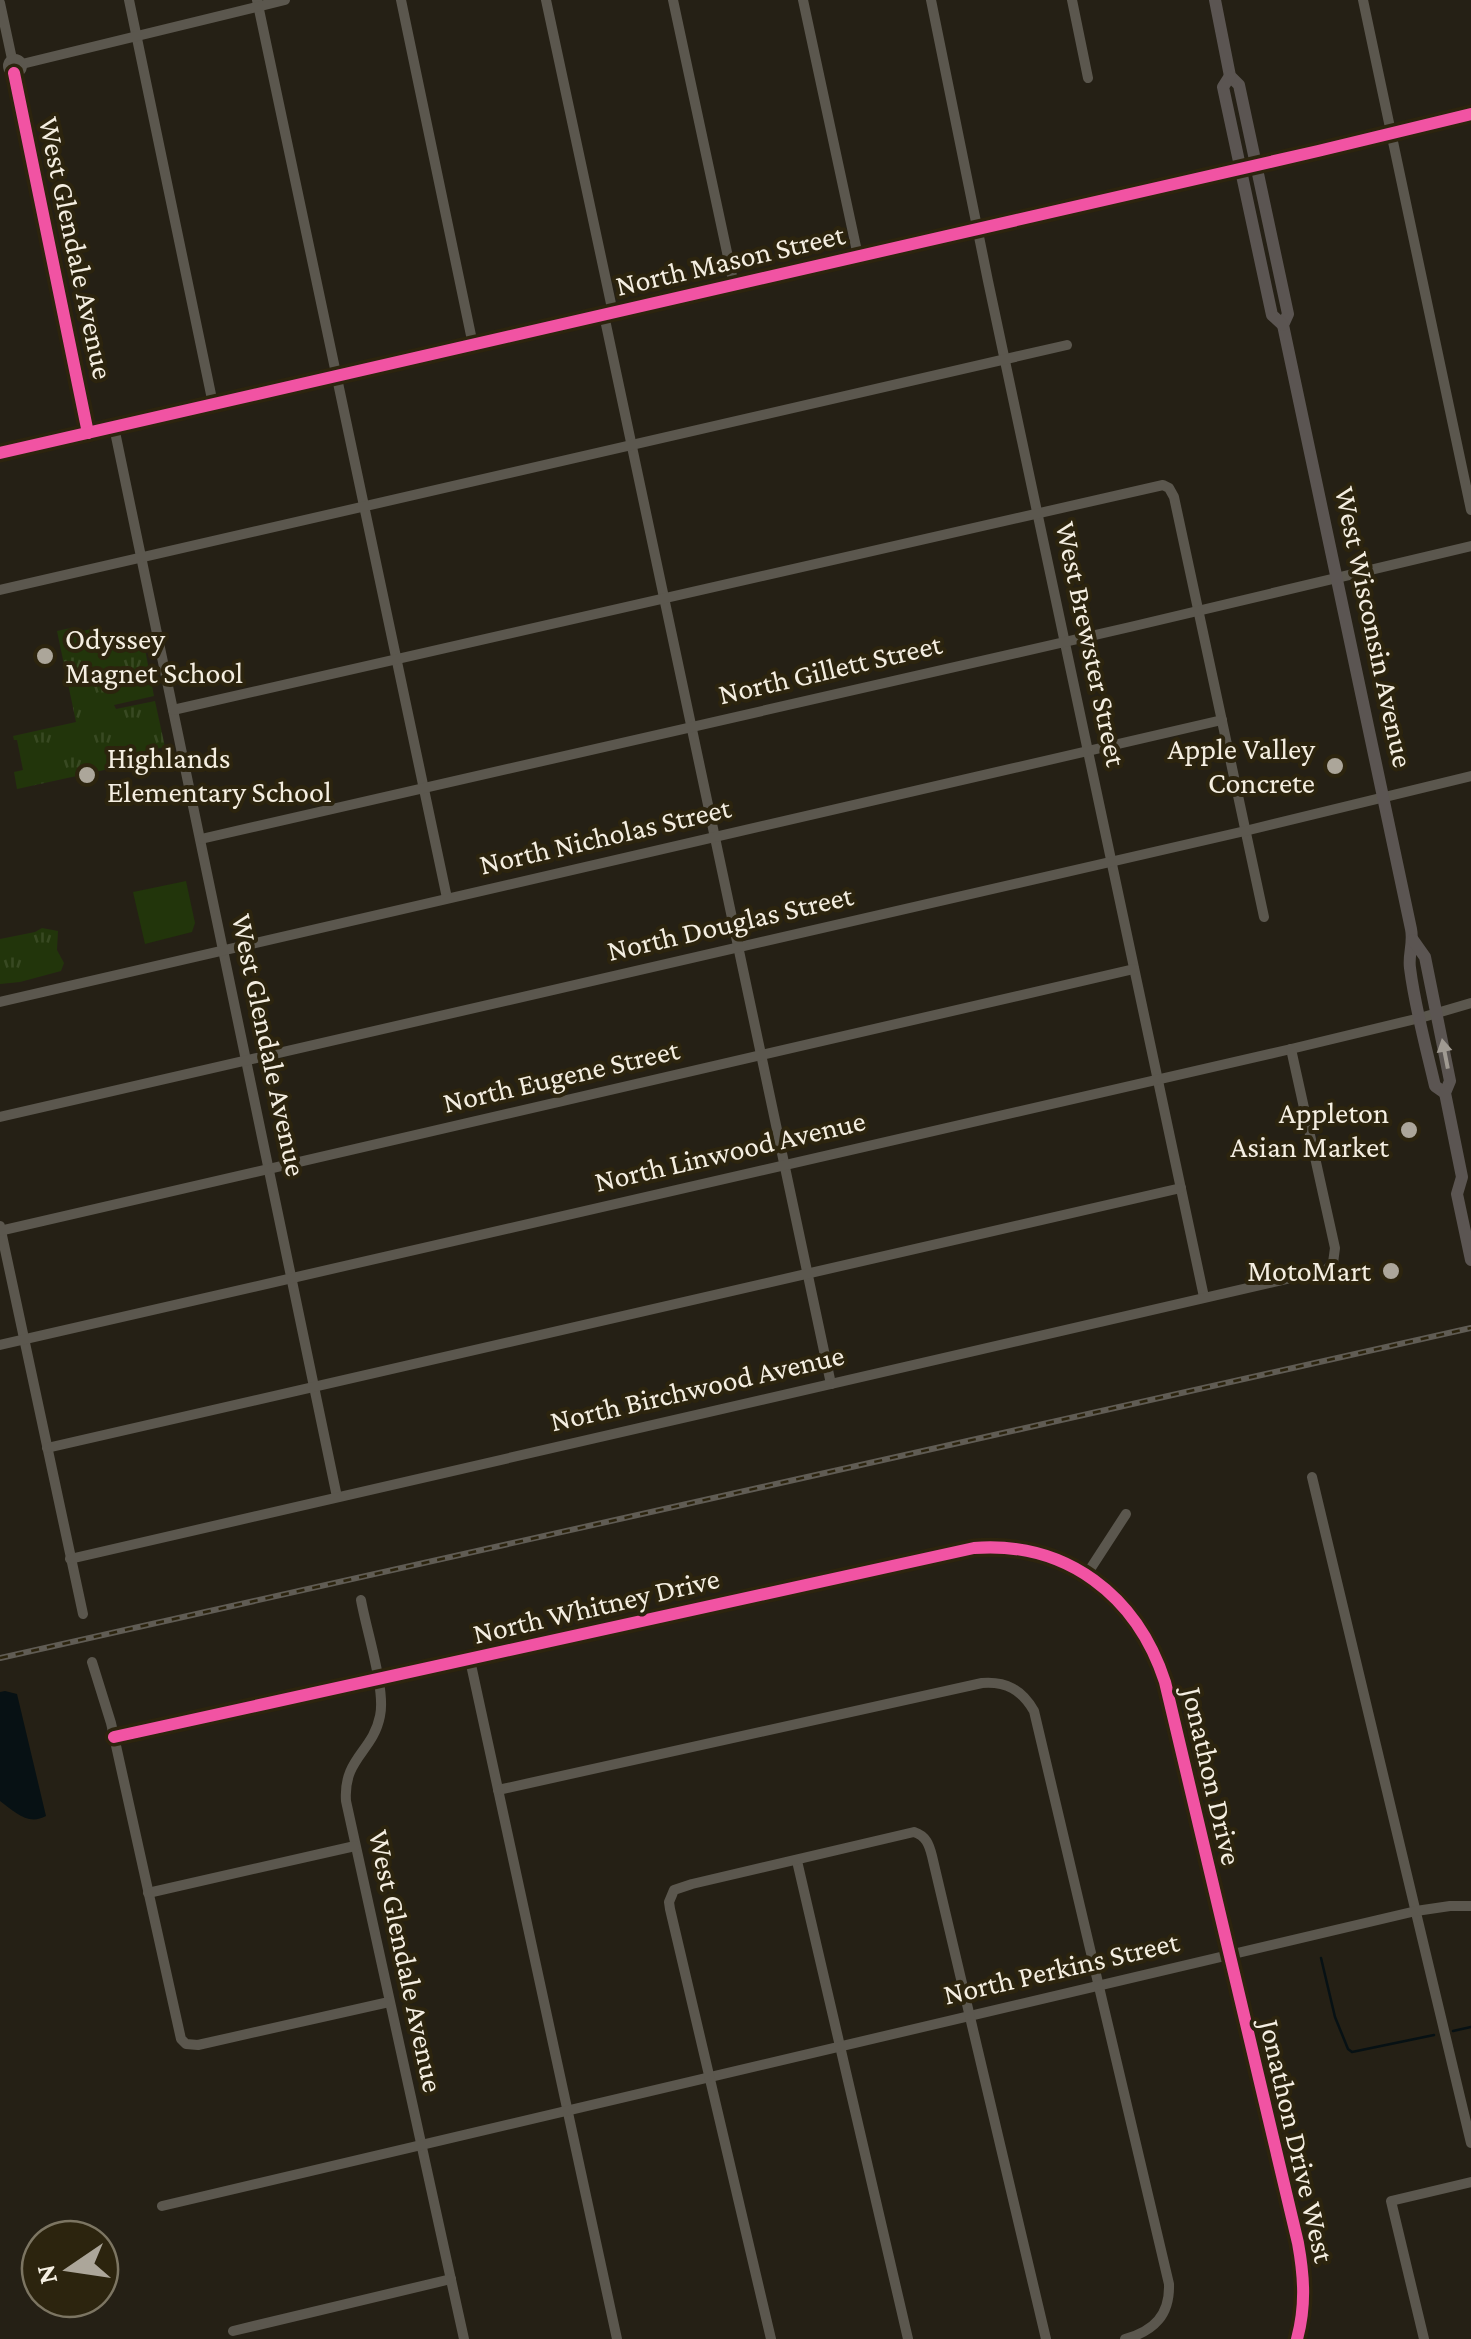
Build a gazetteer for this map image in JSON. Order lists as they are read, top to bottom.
{
  "streets": {
    "main road": ["North Mason Street", "West Wisconsin Avenue"],
    "street": [
      "West Glendale Avenue",
      "West Brewster Street",
      "North Gillett Street",
      "North Nicholas Street",
      "North Douglas Street",
      "North Eugene Street",
      "North Linwood Avenue",
      "North Birchwood Avenue",
      "North Whitney Drive",
      "Jonathon Drive",
      "North Perkins Street",
      "Jonathon Drive West"
    ]
  },
  "crossings": [
    ["West Glendale Avenue", "North Mason Street"],
    ["West Glendale Avenue", "North Gillett Street"],
    ["West Glendale Avenue", "North Nicholas Street"],
    ["West Glendale Avenue", "North Douglas Street"],
    ["West Glendale Avenue", "North Eugene Street"],
    ["West Glendale Avenue", "North Linwood Avenue"],
    ["West Glendale Avenue", "North Birchwood Avenue"],
    ["West Glendale Avenue", "North Whitney Drive"],
    ["West Glendale Avenue", "North Perkins Street"],
    ["North Mason Street", "West Wisconsin Avenue"],
    ["North Mason Street", "West Brewster Street"],
    ["West Wisconsin Avenue", "North Gillett Street"],
    ["West Wisconsin Avenue", "North Douglas Street"],
    ["West Wisconsin Avenue", "North Linwood Avenue"],
    ["West Brewster Street", "North Gillett Street"],
    ["West Brewster Street", "North Nicholas Street"],
    ["West Brewster Street", "North Douglas Street"],
    ["West Brewster Street", "North Eugene Street"],
    ["West Brewster Street", "North Linwood Avenue"],
    ["West Brewster Street", "North Birchwood Avenue"],
    ["North Linwood Avenue", "North Birchwood Avenue"],
    ["North Whitney Drive", "Jonathon Drive"],
    ["Jonathon Drive", "North Perkins Street"],
    ["Jonathon Drive", "Jonathon Drive West"],
    ["North Perkins Street", "Jonathon Drive West"]
  ],
  "places": [
    "Odyssey Magnet School",
    "Apple Valley Concrete",
    "Highlands Elementary School",
    "Appleton Asian Market",
    "MotoMart"
  ],
  "north": "left"
}
